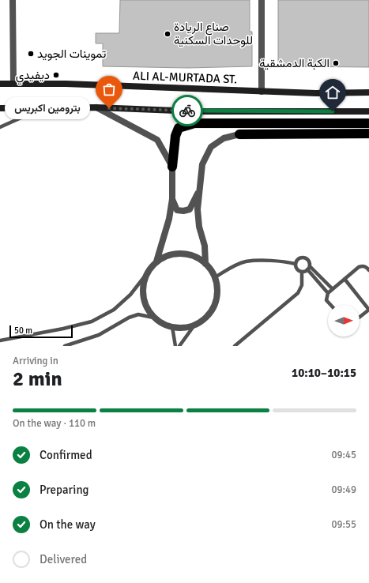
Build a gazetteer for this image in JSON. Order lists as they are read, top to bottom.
{
  "streets": {
    "main road": ["ALI AL-MURTADA ST."]
  },
  "places": [
    "صناع الريادة للوحدات السكنية",
    "تموينات الجويد",
    "الكبة الدمشقية",
    "ديفيدي",
    "بترومين اكبريس"
  ],
  "scale_bar": "50 m",
  "north": "right",
  "page": {
    "bubble": "بترومين اكبريس",
    "scale": "50 m",
    "heading": ["2 min", "Arriving in", "10:10–10:15"],
    "bar": "On the way · 110 m",
    "list": [
      ["Confirmed", "09:45"],
      ["Preparing", "09:49"],
      ["On the way", "09:55"],
      "Delivered"
    ]
  }
}
